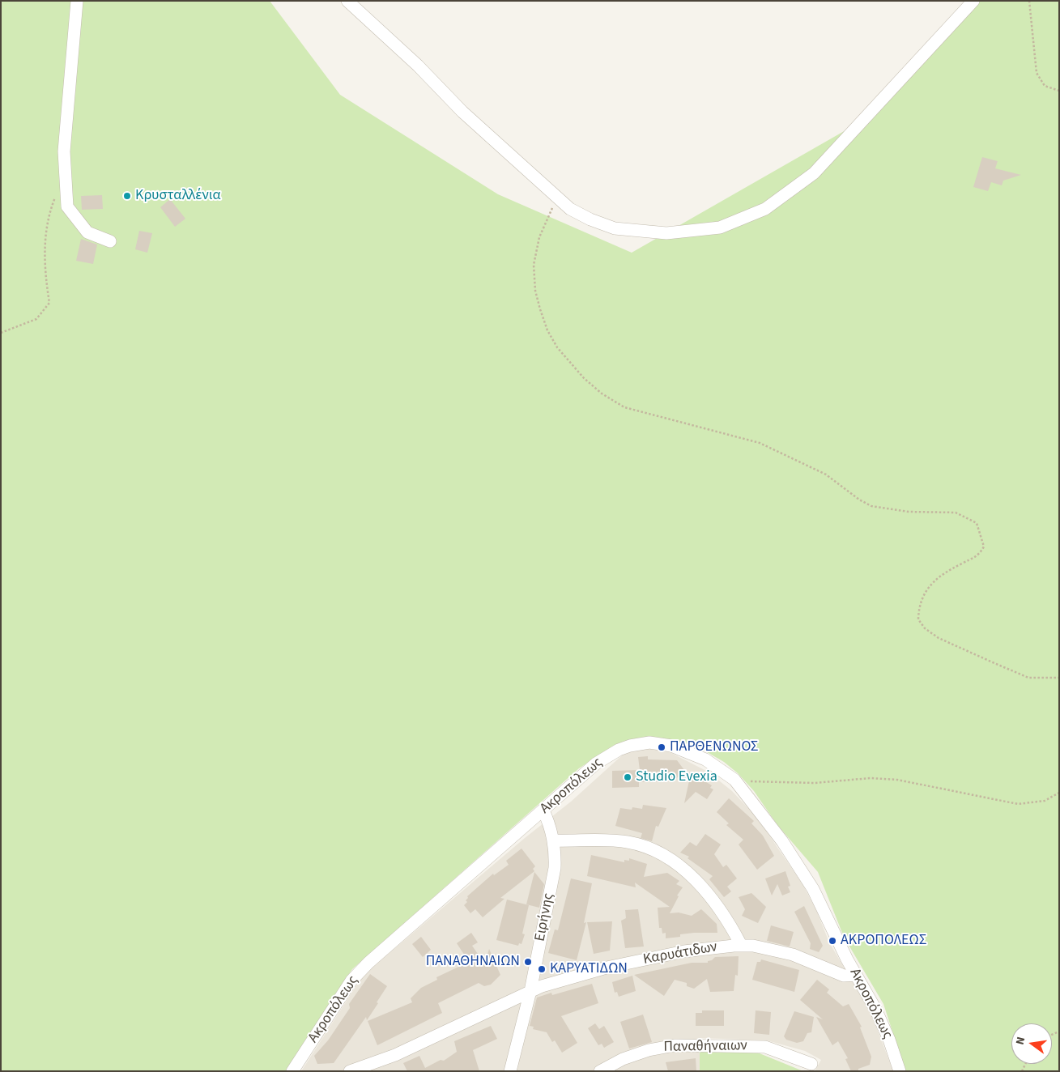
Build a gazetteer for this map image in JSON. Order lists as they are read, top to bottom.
{
  "streets": {
    "street": [
      "Ακροπόλεως",
      "Ειρήνης",
      "Καρυάτιδων",
      "Παναθήναιων"
    ]
  },
  "crossings": [
    ["Ακροπόλεως", "Ειρήνης"],
    ["Ακροπόλεως", "Καρυάτιδων"],
    ["Ειρήνης", "Καρυάτιδων"]
  ],
  "places": [
    "Κρυσταλλένια",
    "ΠΑΡΘΕΝΩΝΟΣ",
    "Studio Evexia",
    "ΑΚΡΟΠΟΛΕΩΣ",
    "ΠΑΝΑΘΗΝΑΙΩΝ",
    "ΚΑΡΥΑΤΙΔΩΝ"
  ],
  "north": "left"
}
